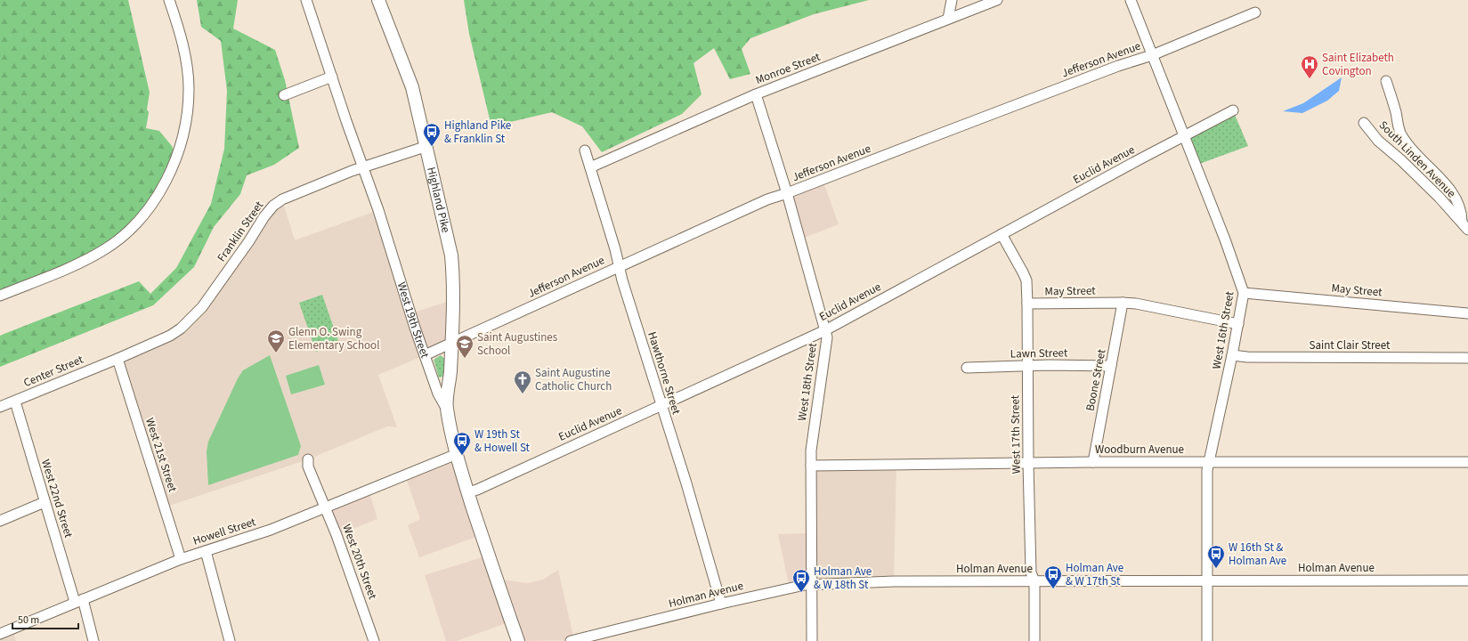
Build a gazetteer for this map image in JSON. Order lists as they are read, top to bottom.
{
  "streets": {
    "street": [
      "Jefferson Avenue",
      "Monroe Street",
      "South Linden Avenue",
      "Euclid Avenue",
      "Highland Pike",
      "Franklin Street",
      "May Street",
      "West 19th Street",
      "West 16th Street",
      "Saint Clair Street",
      "Lawn Street",
      "Center Street",
      "Hawthorne Street",
      "Boone Street",
      "West 18th Street",
      "West 17th Street",
      "Woodburn Avenue",
      "West 21st Street",
      "West 22nd Street",
      "Howell Street",
      "West 20th Street",
      "Holman Avenue"
    ]
  },
  "crossings": [
    ["Jefferson Avenue", "Highland Pike"],
    ["Jefferson Avenue", "West 19th Street"],
    ["Jefferson Avenue", "West 16th Street"],
    ["Jefferson Avenue", "Hawthorne Street"],
    ["Jefferson Avenue", "West 18th Street"],
    ["Monroe Street", "Hawthorne Street"],
    ["Monroe Street", "West 18th Street"],
    ["Euclid Avenue", "West 19th Street"],
    ["Euclid Avenue", "West 16th Street"],
    ["Euclid Avenue", "Hawthorne Street"],
    ["Euclid Avenue", "West 18th Street"],
    ["Euclid Avenue", "West 17th Street"],
    ["Highland Pike", "Franklin Street"],
    ["Highland Pike", "West 19th Street"],
    ["Franklin Street", "West 19th Street"],
    ["Franklin Street", "Center Street"],
    ["Franklin Street", "West 21st Street"],
    ["May Street", "West 16th Street"],
    ["May Street", "Boone Street"],
    ["May Street", "West 17th Street"],
    ["West 19th Street", "Howell Street"],
    ["West 16th Street", "Saint Clair Street"],
    ["West 16th Street", "Woodburn Avenue"],
    ["West 16th Street", "Holman Avenue"],
    ["Lawn Street", "Boone Street"],
    ["Lawn Street", "West 17th Street"],
    ["Center Street", "West 21st Street"],
    ["Center Street", "West 22nd Street"],
    ["Hawthorne Street", "Holman Avenue"],
    ["Boone Street", "Woodburn Avenue"],
    ["West 18th Street", "Woodburn Avenue"],
    ["West 18th Street", "Holman Avenue"],
    ["West 17th Street", "Woodburn Avenue"],
    ["West 17th Street", "Holman Avenue"],
    ["West 21st Street", "Howell Street"],
    ["West 22nd Street", "Howell Street"],
    ["Howell Street", "West 20th Street"]
  ],
  "places": {
    "hospital": ["Saint Elizabeth Covington"],
    "bus stop": [
      "Highland Pike & Franklin St",
      "W 19th St & Howell St",
      "W 16th St & Holman Ave",
      "Holman Ave & W 17th St",
      "Holman Ave & W 18th St"
    ],
    "school or university": ["Glenn O. Swing Elementary School", "Saint Augustines School"],
    "church": ["Saint Augustine Catholic Church"]
  },
  "scale_bar": "50 m"
}
